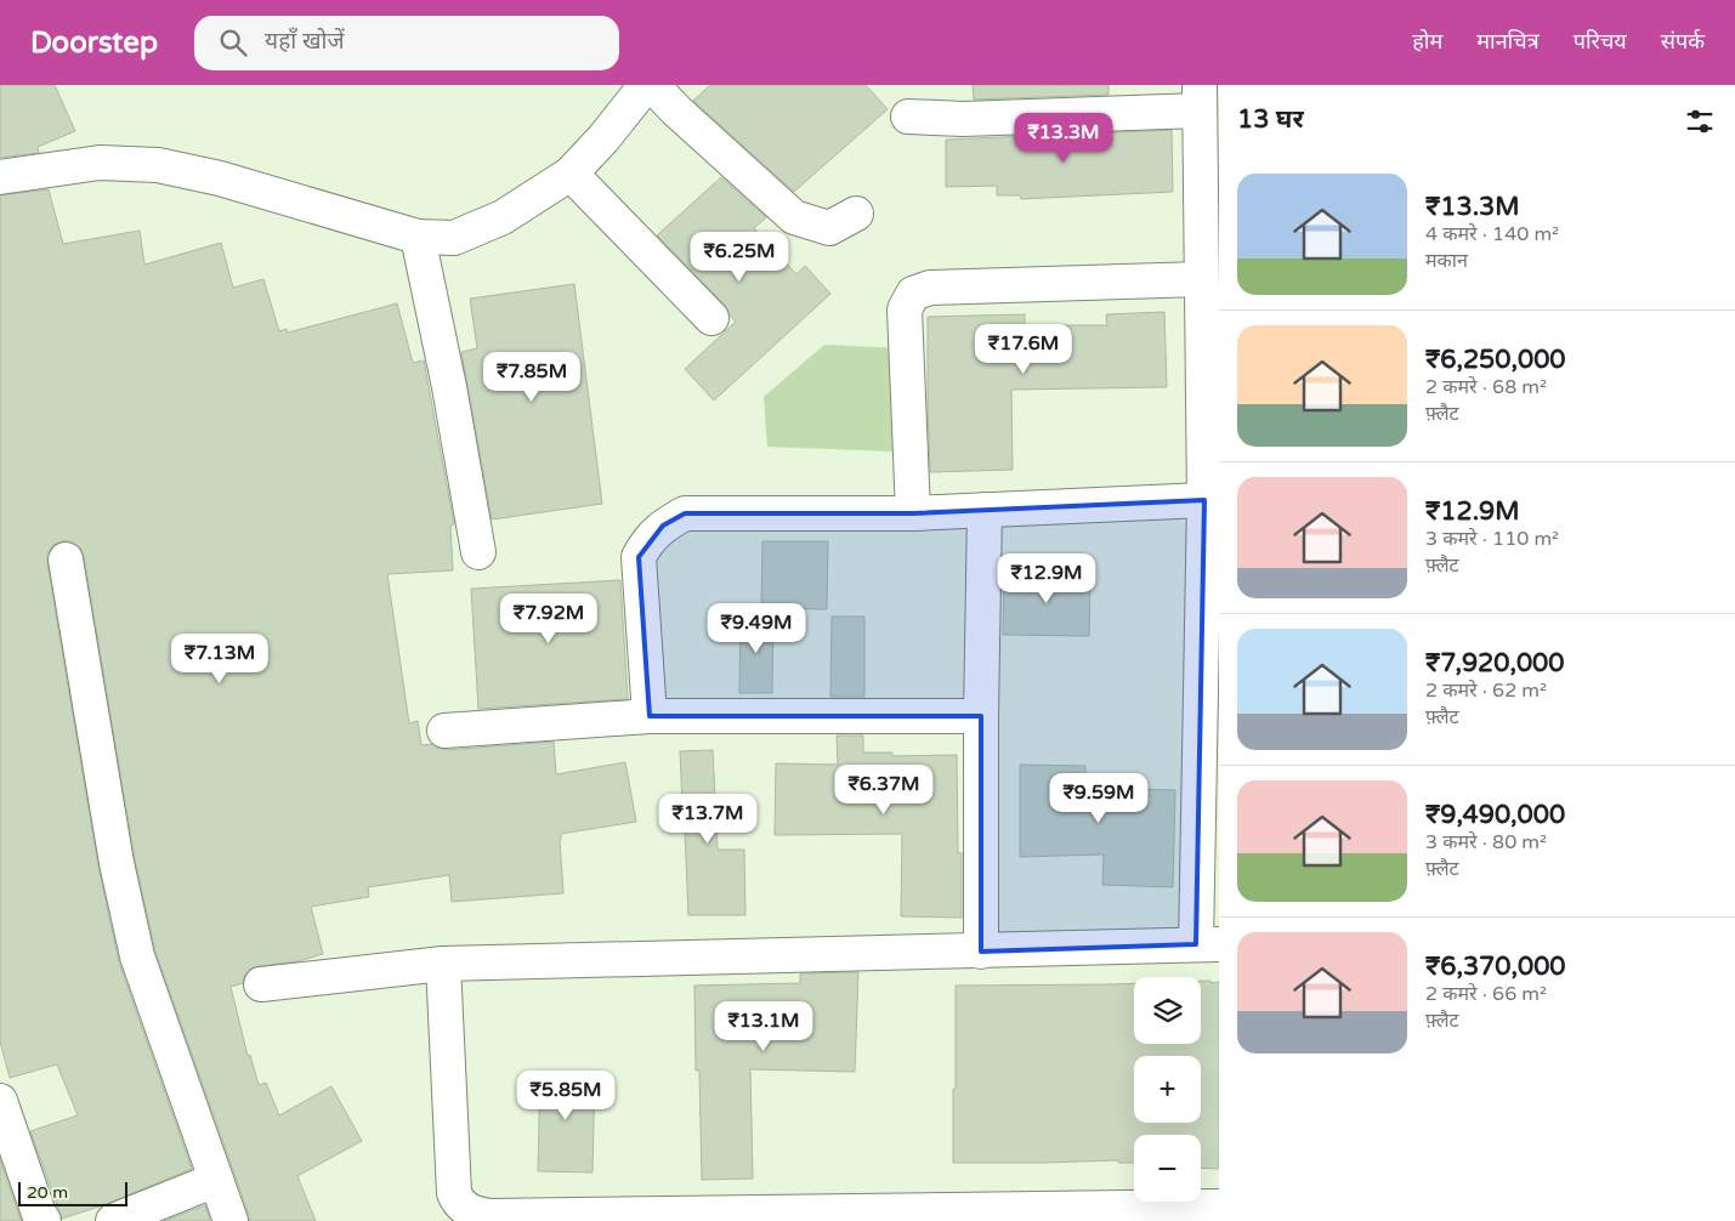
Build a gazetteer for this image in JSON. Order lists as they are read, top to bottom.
{
  "scale_bar": "20 m",
  "page": {
    "header": "Doorstep",
    "search": "यहाँ खोजें",
    "nav": [
      "होम",
      "मानचित्र",
      "परिचय",
      "संपर्क"
    ],
    "heading": "13 घर",
    "price": [
      "₹13.3M",
      "₹6.25M",
      "₹17.6M",
      "₹7.85M",
      "₹12.9M",
      "₹7.92M",
      "₹9.49M",
      "₹7.13M",
      "₹6.37M",
      "₹9.59M",
      "₹13.7M",
      "₹13.1M",
      "₹5.85M"
    ],
    "list": [
      {
        "name": "₹13.3M",
        "note": "4 कमरे · 140 m² · मकान"
      },
      {
        "name": "₹6,250,000",
        "note": "2 कमरे · 68 m² · फ़्लैट"
      },
      {
        "name": "₹12.9M",
        "note": "3 कमरे · 110 m² · फ़्लैट"
      },
      {
        "name": "₹7,920,000",
        "note": "2 कमरे · 62 m² · फ़्लैट"
      },
      {
        "name": "₹9,490,000",
        "note": "3 कमरे · 80 m² · फ़्लैट"
      },
      {
        "name": "₹6,370,000",
        "note": "2 कमरे · 66 m² · फ़्लैट"
      }
    ],
    "map_buttons": ["+", "−"],
    "scale": "20 m"
  }
}
